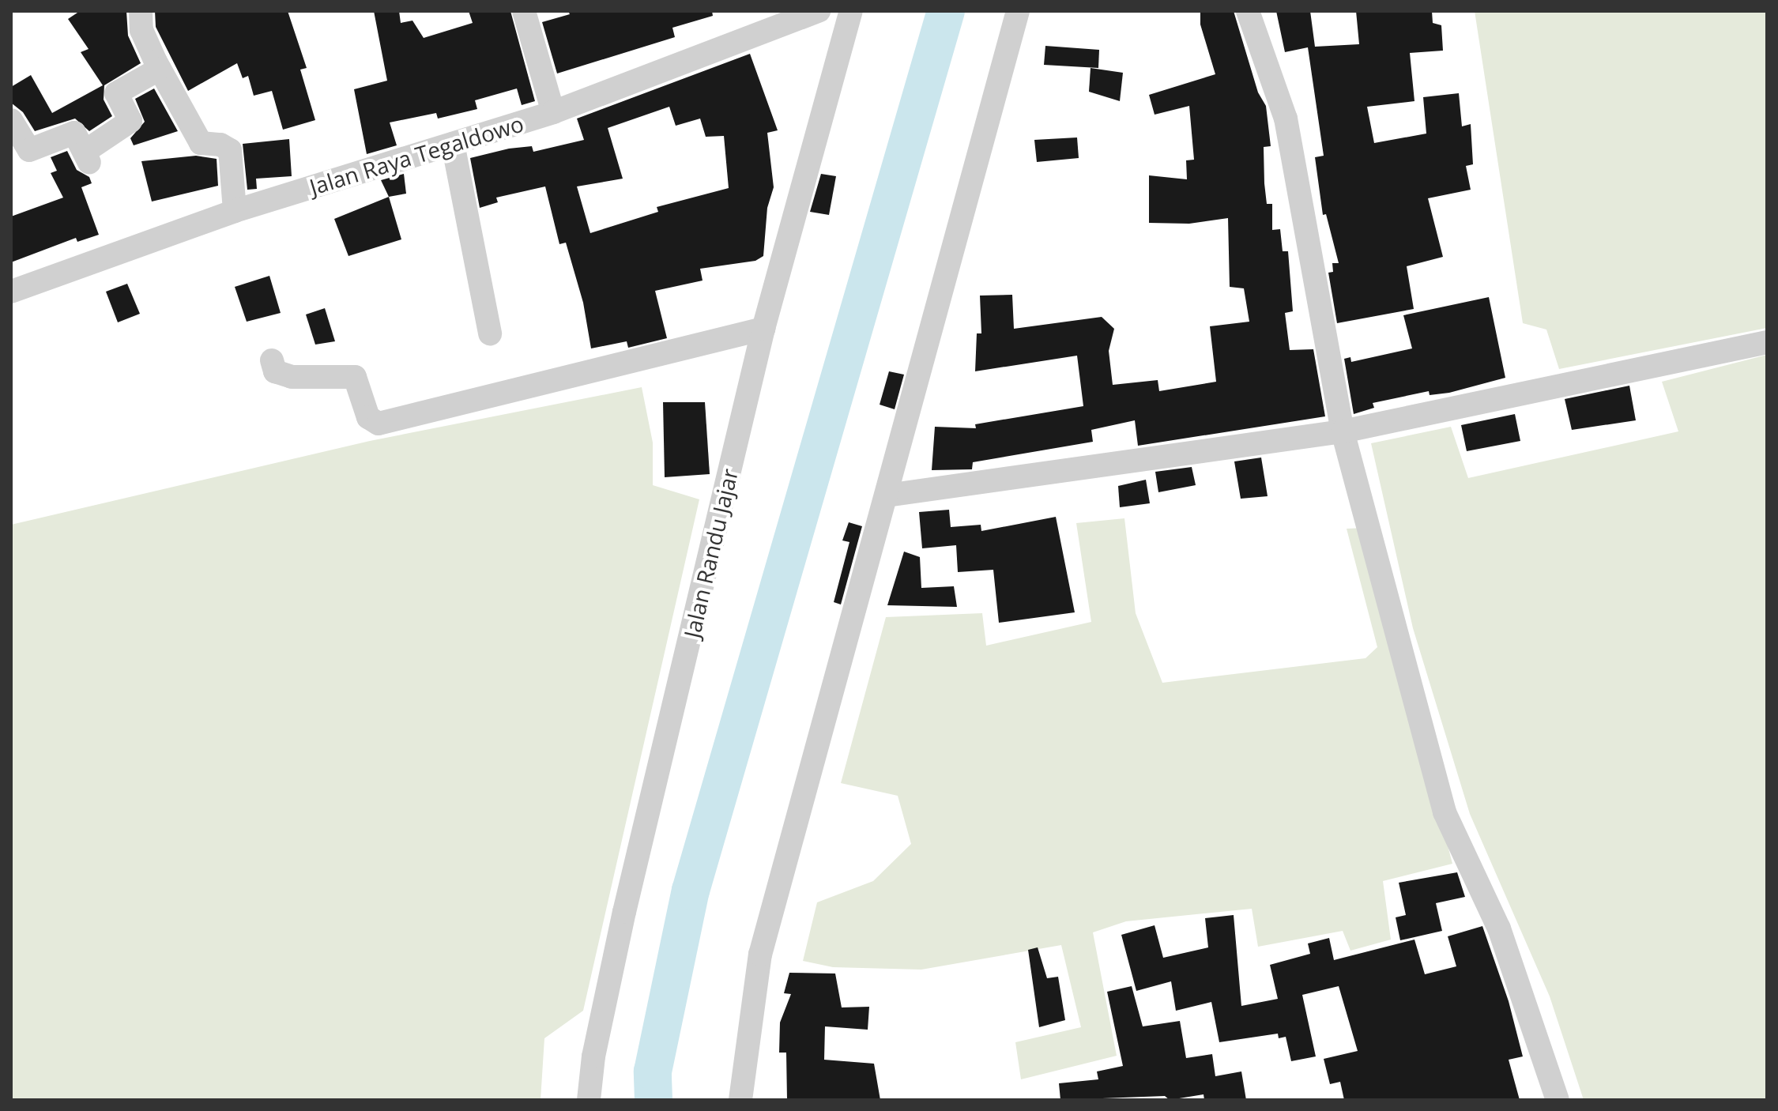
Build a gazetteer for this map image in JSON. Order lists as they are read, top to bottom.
{
  "streets": {
    "street": ["Jalan Raya Tegaldowo", "Jalan Randu Jajar"]
  }
}
